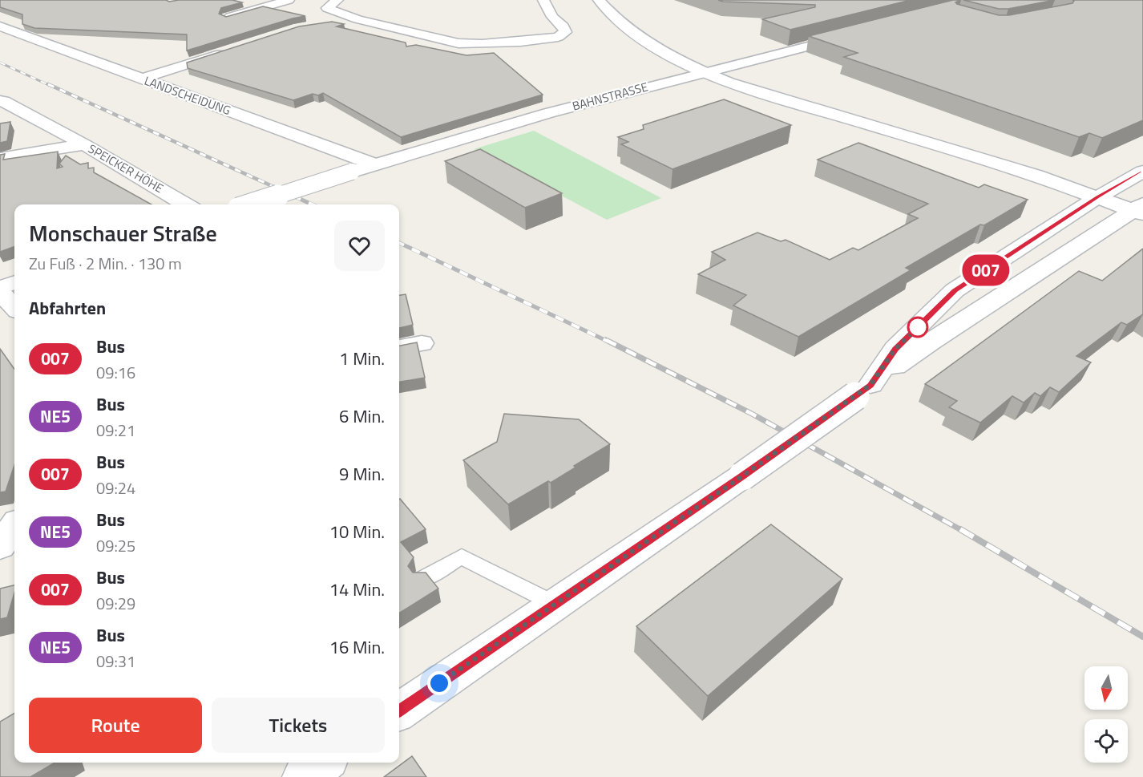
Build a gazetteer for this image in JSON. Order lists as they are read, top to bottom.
{
  "streets": {
    "street": ["LANDSCHEIDUNG", "BAHNSTRASSE", "SPEICKER HÖHE"]
  },
  "crossings": [
    ["LANDSCHEIDUNG", "BAHNSTRASSE"]
  ],
  "lines": ["bus line 007"],
  "north": "bottom",
  "page": {
    "on_map": "007",
    "heading": [
      ["Monschauer Straße", "Zu Fuß · 2 Min. · 130 m"],
      "Abfahrten"
    ],
    "list": [
      {
        "mark": "007",
        "name": "Bus",
        "note": "09:16",
        "value": "1 Min."
      },
      {
        "mark": "NE5",
        "name": "Bus",
        "note": "09:21",
        "value": "6 Min."
      },
      {
        "mark": "007",
        "name": "Bus",
        "note": "09:24",
        "value": "9 Min."
      },
      {
        "mark": "NE5",
        "name": "Bus",
        "note": "09:25",
        "value": "10 Min."
      },
      {
        "mark": "007",
        "name": "Bus",
        "note": "09:29",
        "value": "14 Min."
      },
      {
        "mark": "NE5",
        "name": "Bus",
        "note": "09:31",
        "value": "16 Min."
      }
    ],
    "buttons": ["Route", "Tickets"]
  }
}
